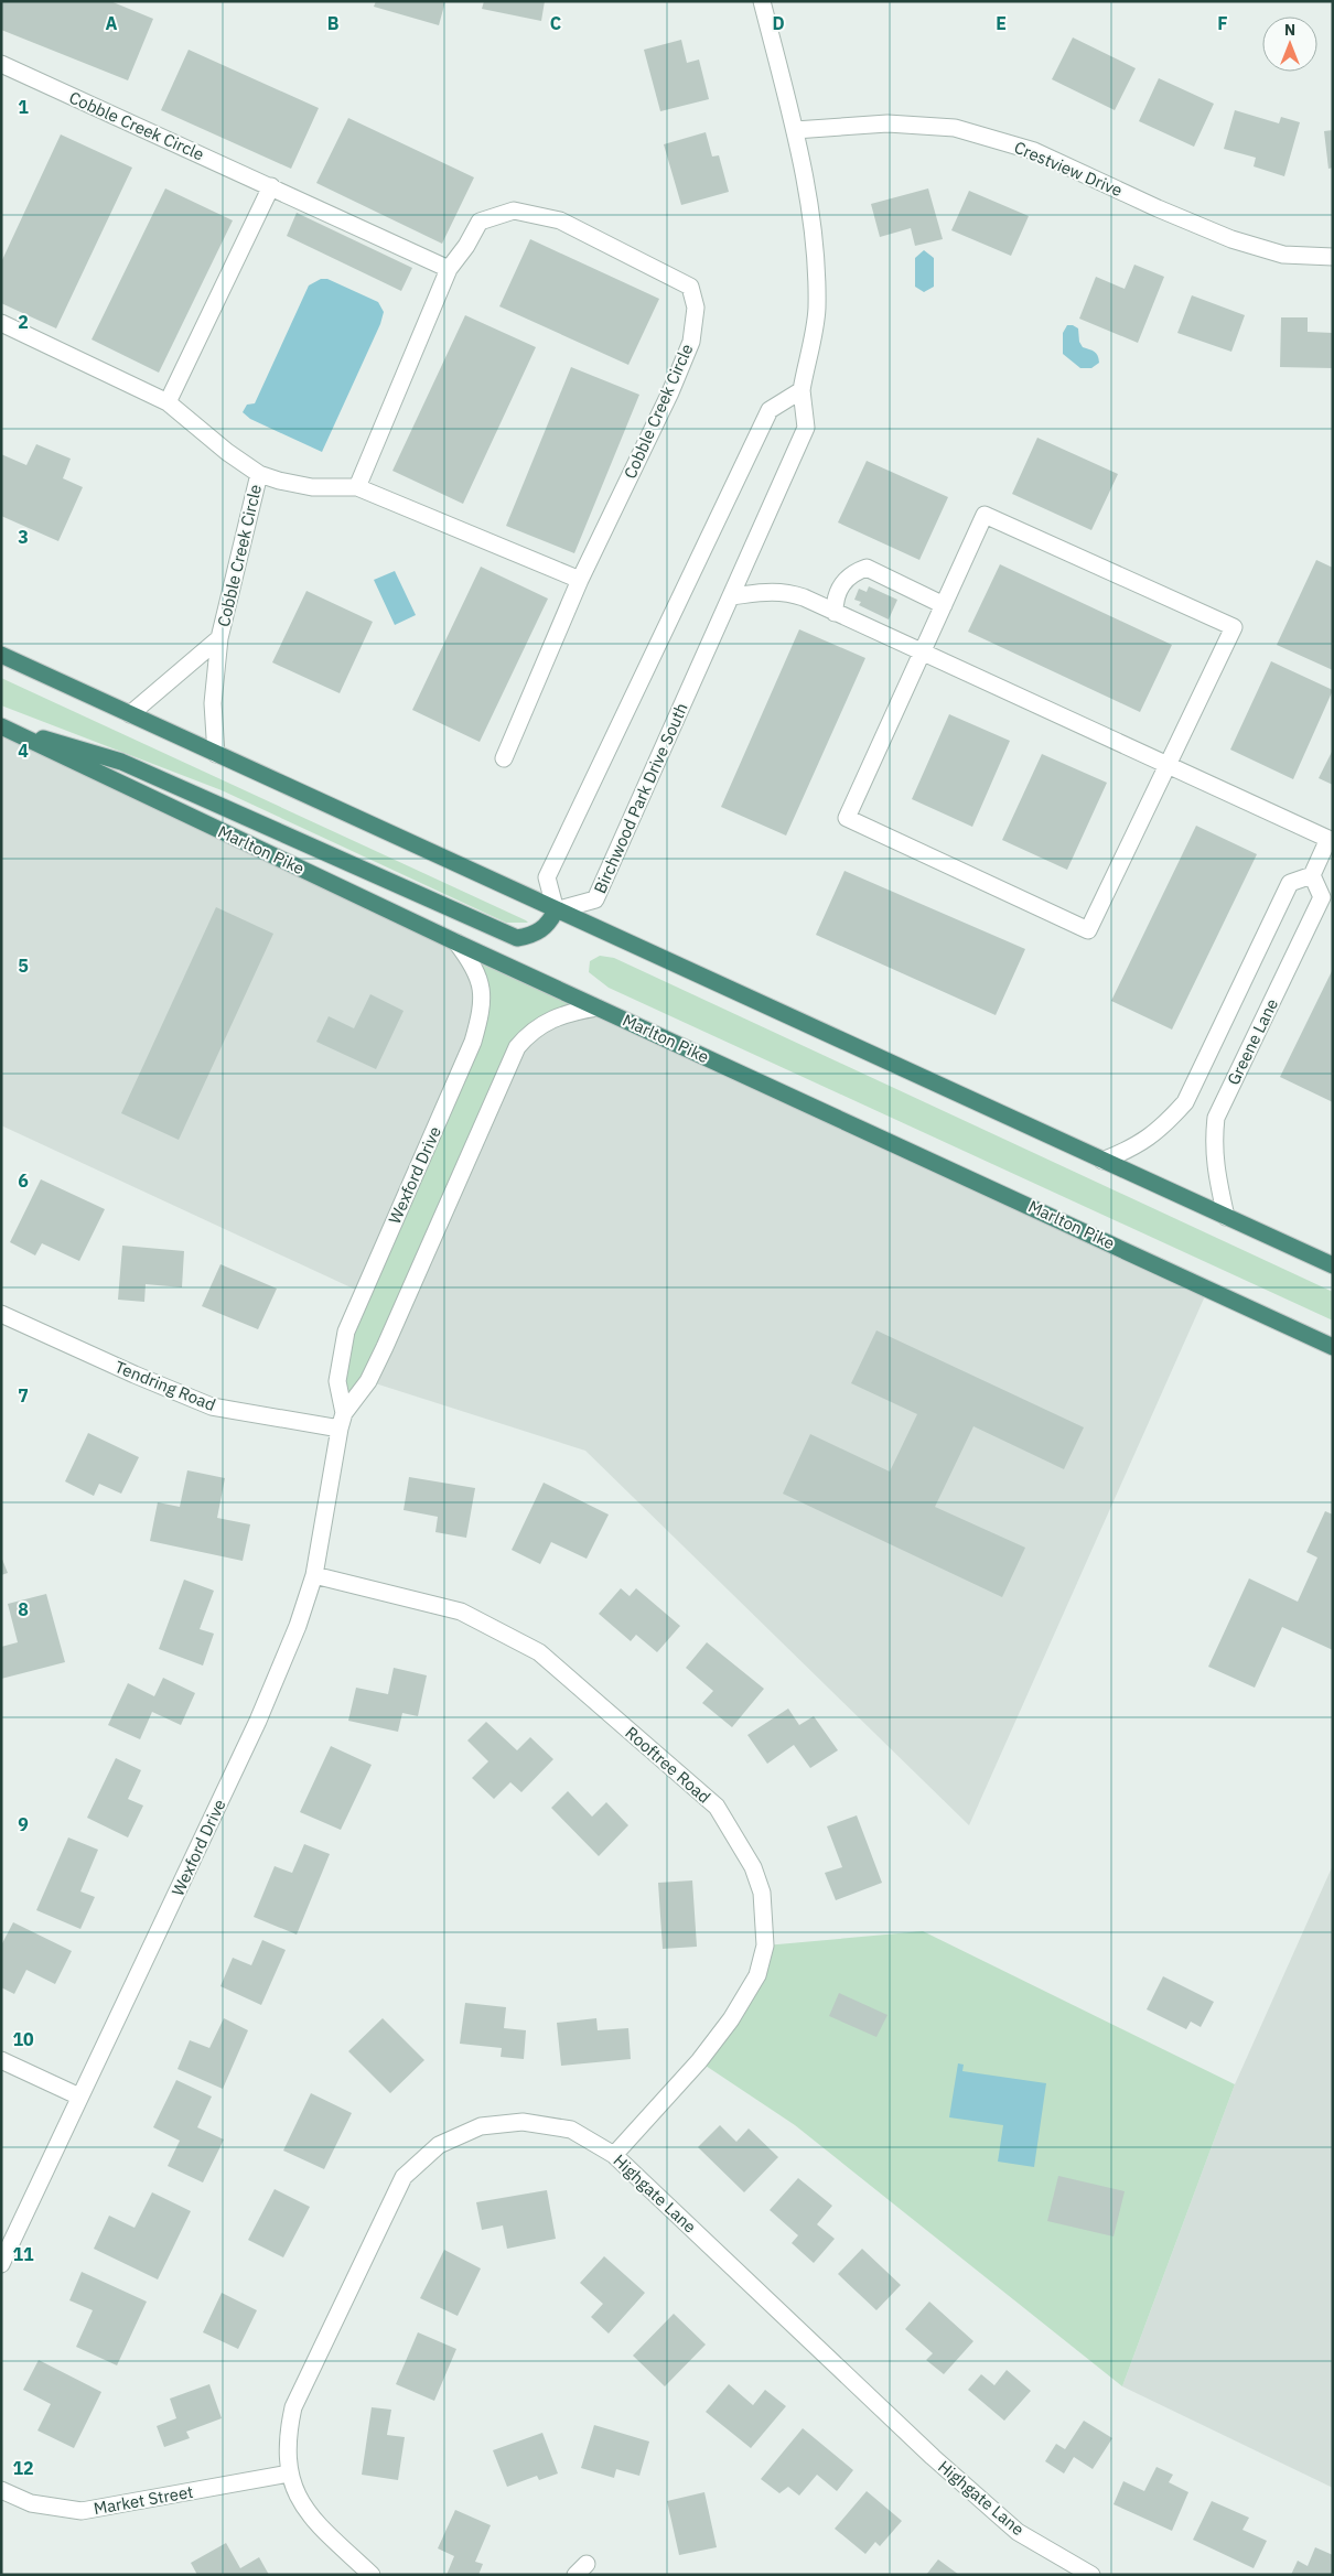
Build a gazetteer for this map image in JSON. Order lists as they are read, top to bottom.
{
  "streets": {
    "highway": ["Marlton Pike"],
    "street": [
      "Cobble Creek Circle",
      "Crestview Drive",
      "Birchwood Park Drive South",
      "Greene Lane",
      "Wexford Drive",
      "Tendring Road",
      "Rooftree Road",
      "Highgate Lane",
      "Market Street"
    ]
  },
  "crossings": [
    ["Crestview Drive", "Birchwood Park Drive South"],
    ["Marlton Pike", "Wexford Drive"],
    ["Wexford Drive", "Tendring Road"],
    ["Wexford Drive", "Rooftree Road"],
    ["Rooftree Road", "Highgate Lane"],
    ["Highgate Lane", "Market Street"]
  ],
  "north": "top",
  "grid": {
    "columns": [
      "A",
      "B",
      "C",
      "D",
      "E",
      "F"
    ],
    "rows": [
      "1",
      "2",
      "3",
      "4",
      "5",
      "6",
      "7",
      "8",
      "9",
      "10",
      "11",
      "12"
    ]
  }
}
